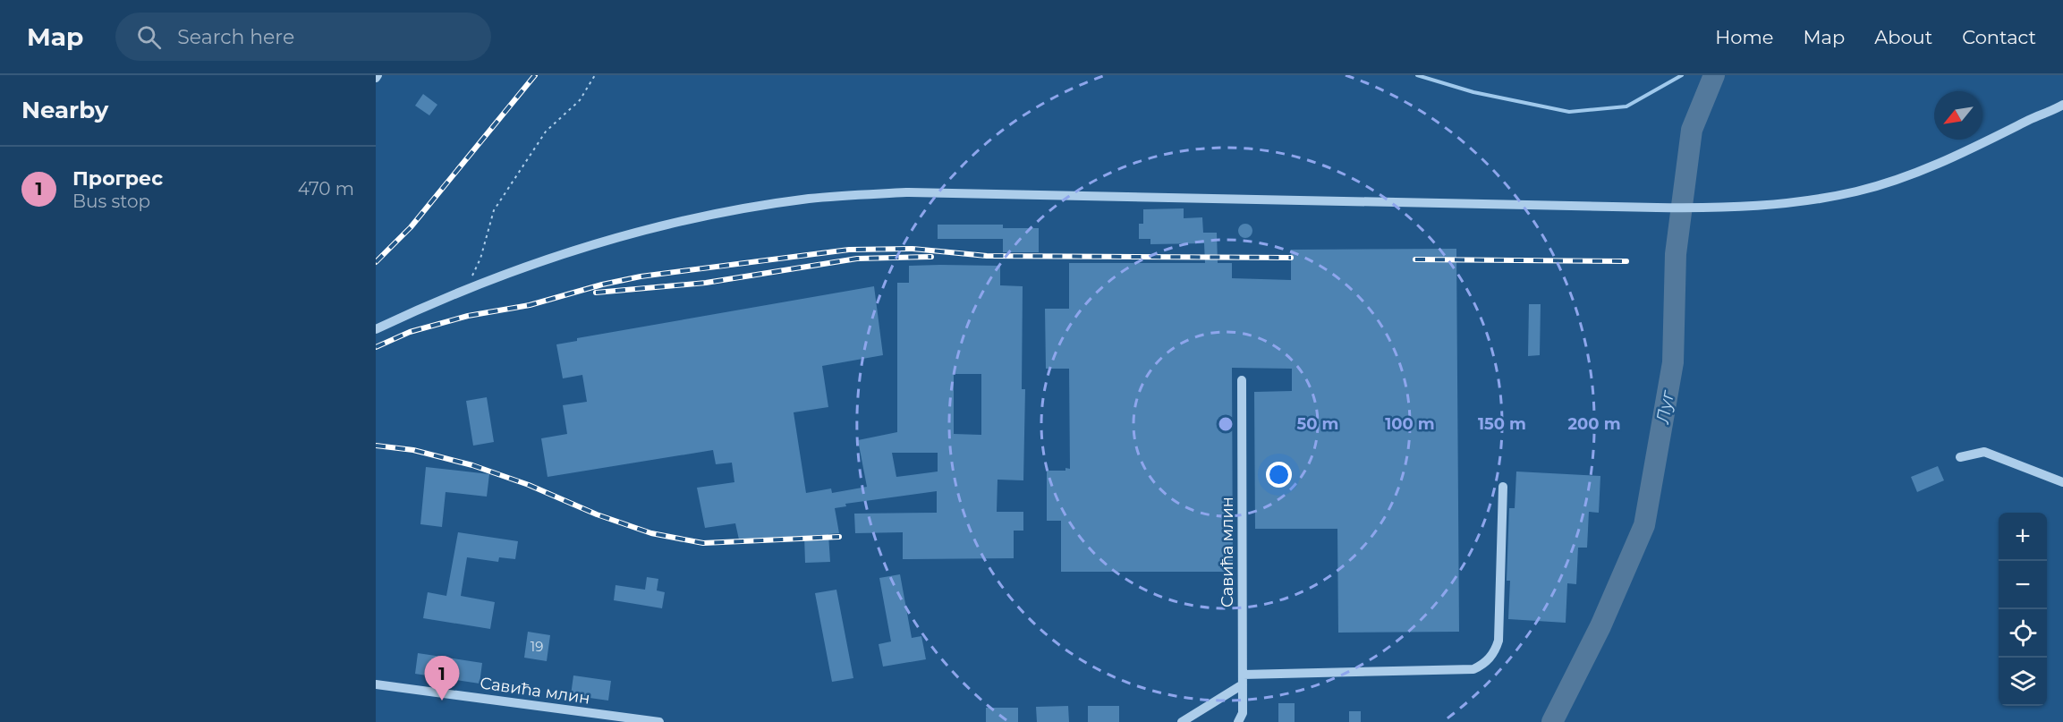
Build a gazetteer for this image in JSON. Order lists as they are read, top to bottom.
{
  "streets": {
    "street": ["Савића млин"]
  },
  "water": ["Луг"],
  "house_numbers": ["19"],
  "north": "bottom left",
  "page": {
    "header": "Map",
    "search": "Search here",
    "nav": [
      "Home",
      "Map",
      "About",
      "Contact"
    ],
    "heading": "Nearby",
    "list": [
      {
        "mark": "1",
        "name": "Прогрес",
        "note": "Bus stop",
        "value": "470 m"
      }
    ],
    "map_buttons": ["+", "−"],
    "pins": "1"
  },
  "rings": [
    "50 m",
    "100 m",
    "150 m",
    "200 m"
  ]
}
